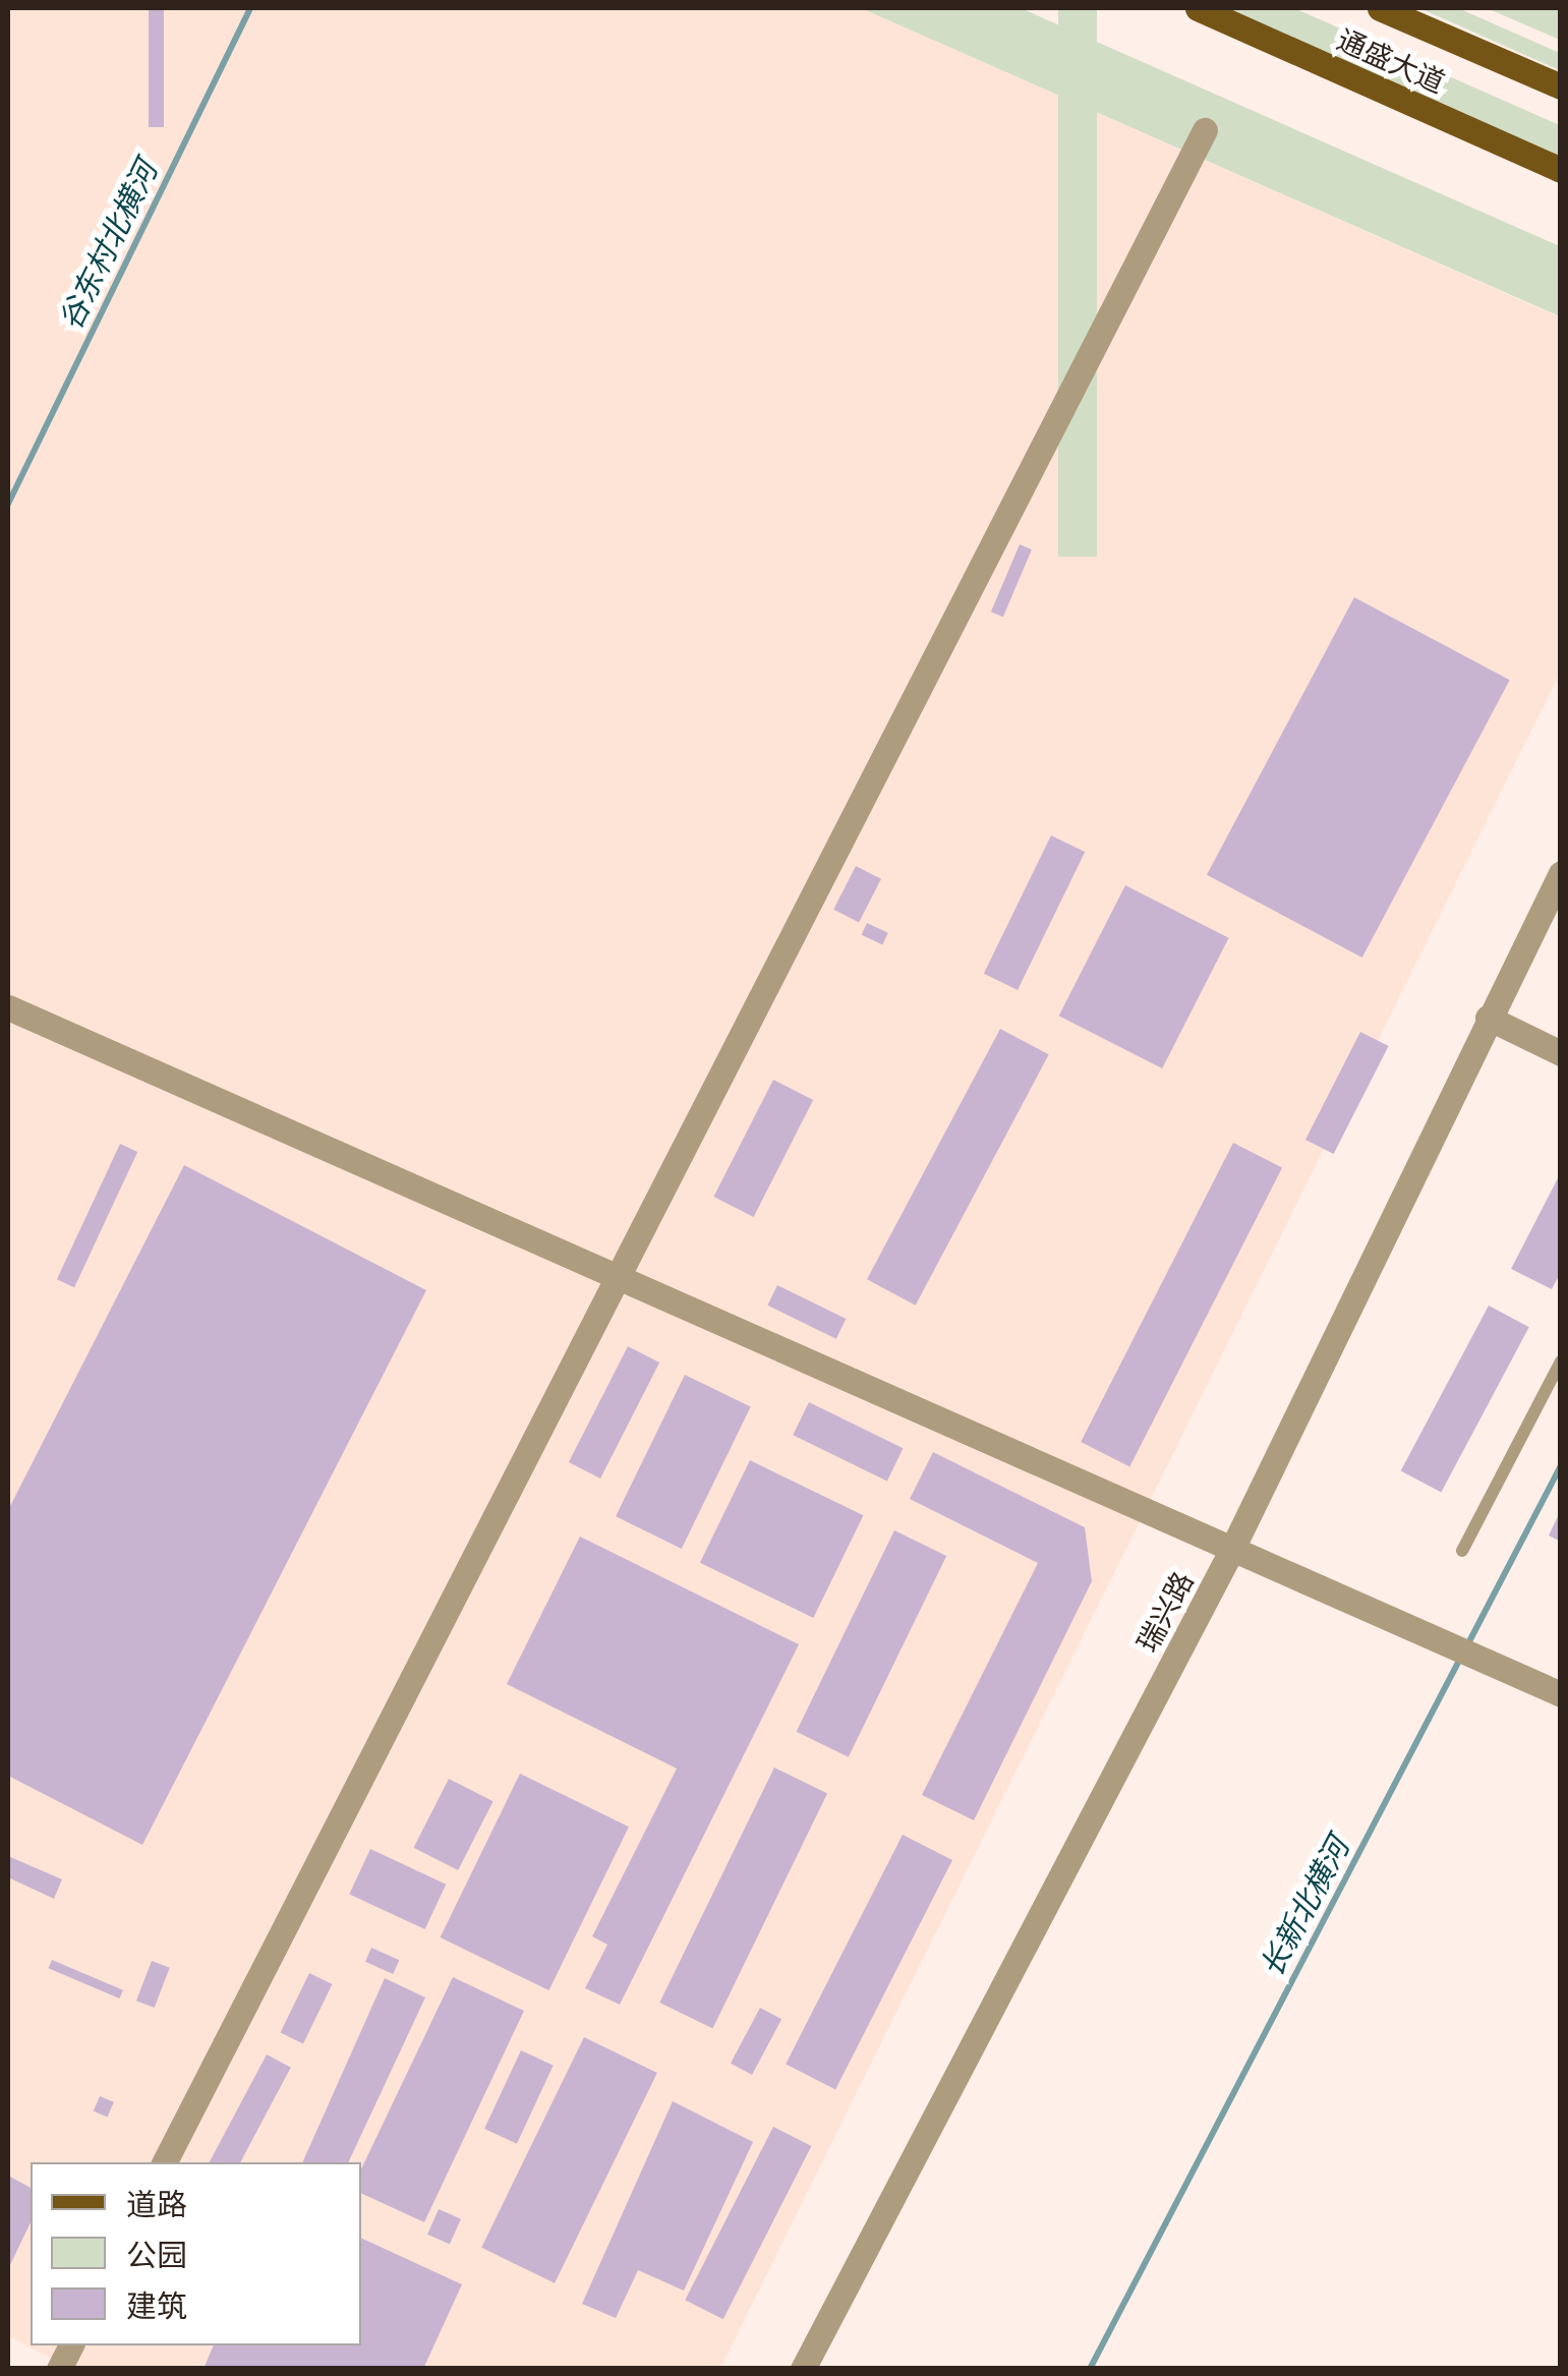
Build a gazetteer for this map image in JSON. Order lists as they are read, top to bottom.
{
  "streets": {
    "main road": ["通盛大道"],
    "street": ["瑞兴路"]
  },
  "water": ["谷东村北横河", "长新北横河"],
  "legend": ["道路", "公园", "建筑"]
}
